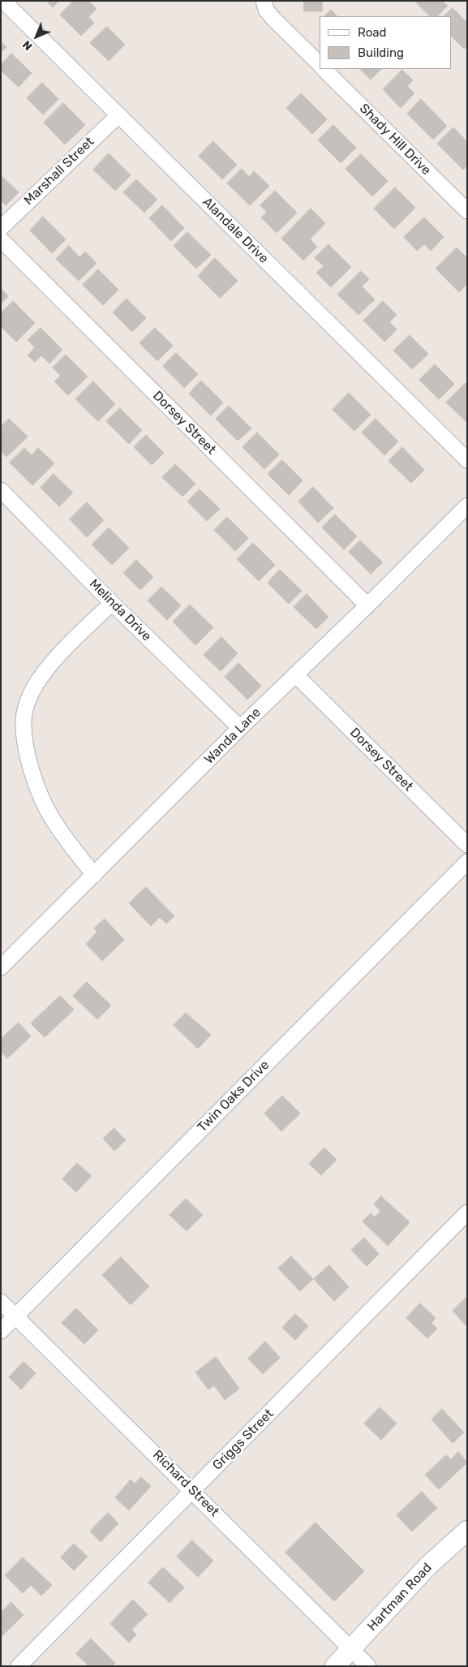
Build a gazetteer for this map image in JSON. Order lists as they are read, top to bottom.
{
  "streets": {
    "street": [
      "Shady Hill Drive",
      "Marshall Street",
      "Alandale Drive",
      "Dorsey Street",
      "Melinda Drive",
      "Wanda Lane",
      "Twin Oaks Drive",
      "Griggs Street",
      "Richard Street",
      "Hartman Road"
    ]
  },
  "crossings": [
    ["Marshall Street", "Alandale Drive"],
    ["Dorsey Street", "Wanda Lane"],
    ["Melinda Drive", "Wanda Lane"],
    ["Twin Oaks Drive", "Richard Street"],
    ["Griggs Street", "Richard Street"],
    ["Richard Street", "Hartman Road"]
  ],
  "legend": ["Road", "Building"],
  "north": "bottom left"
}
